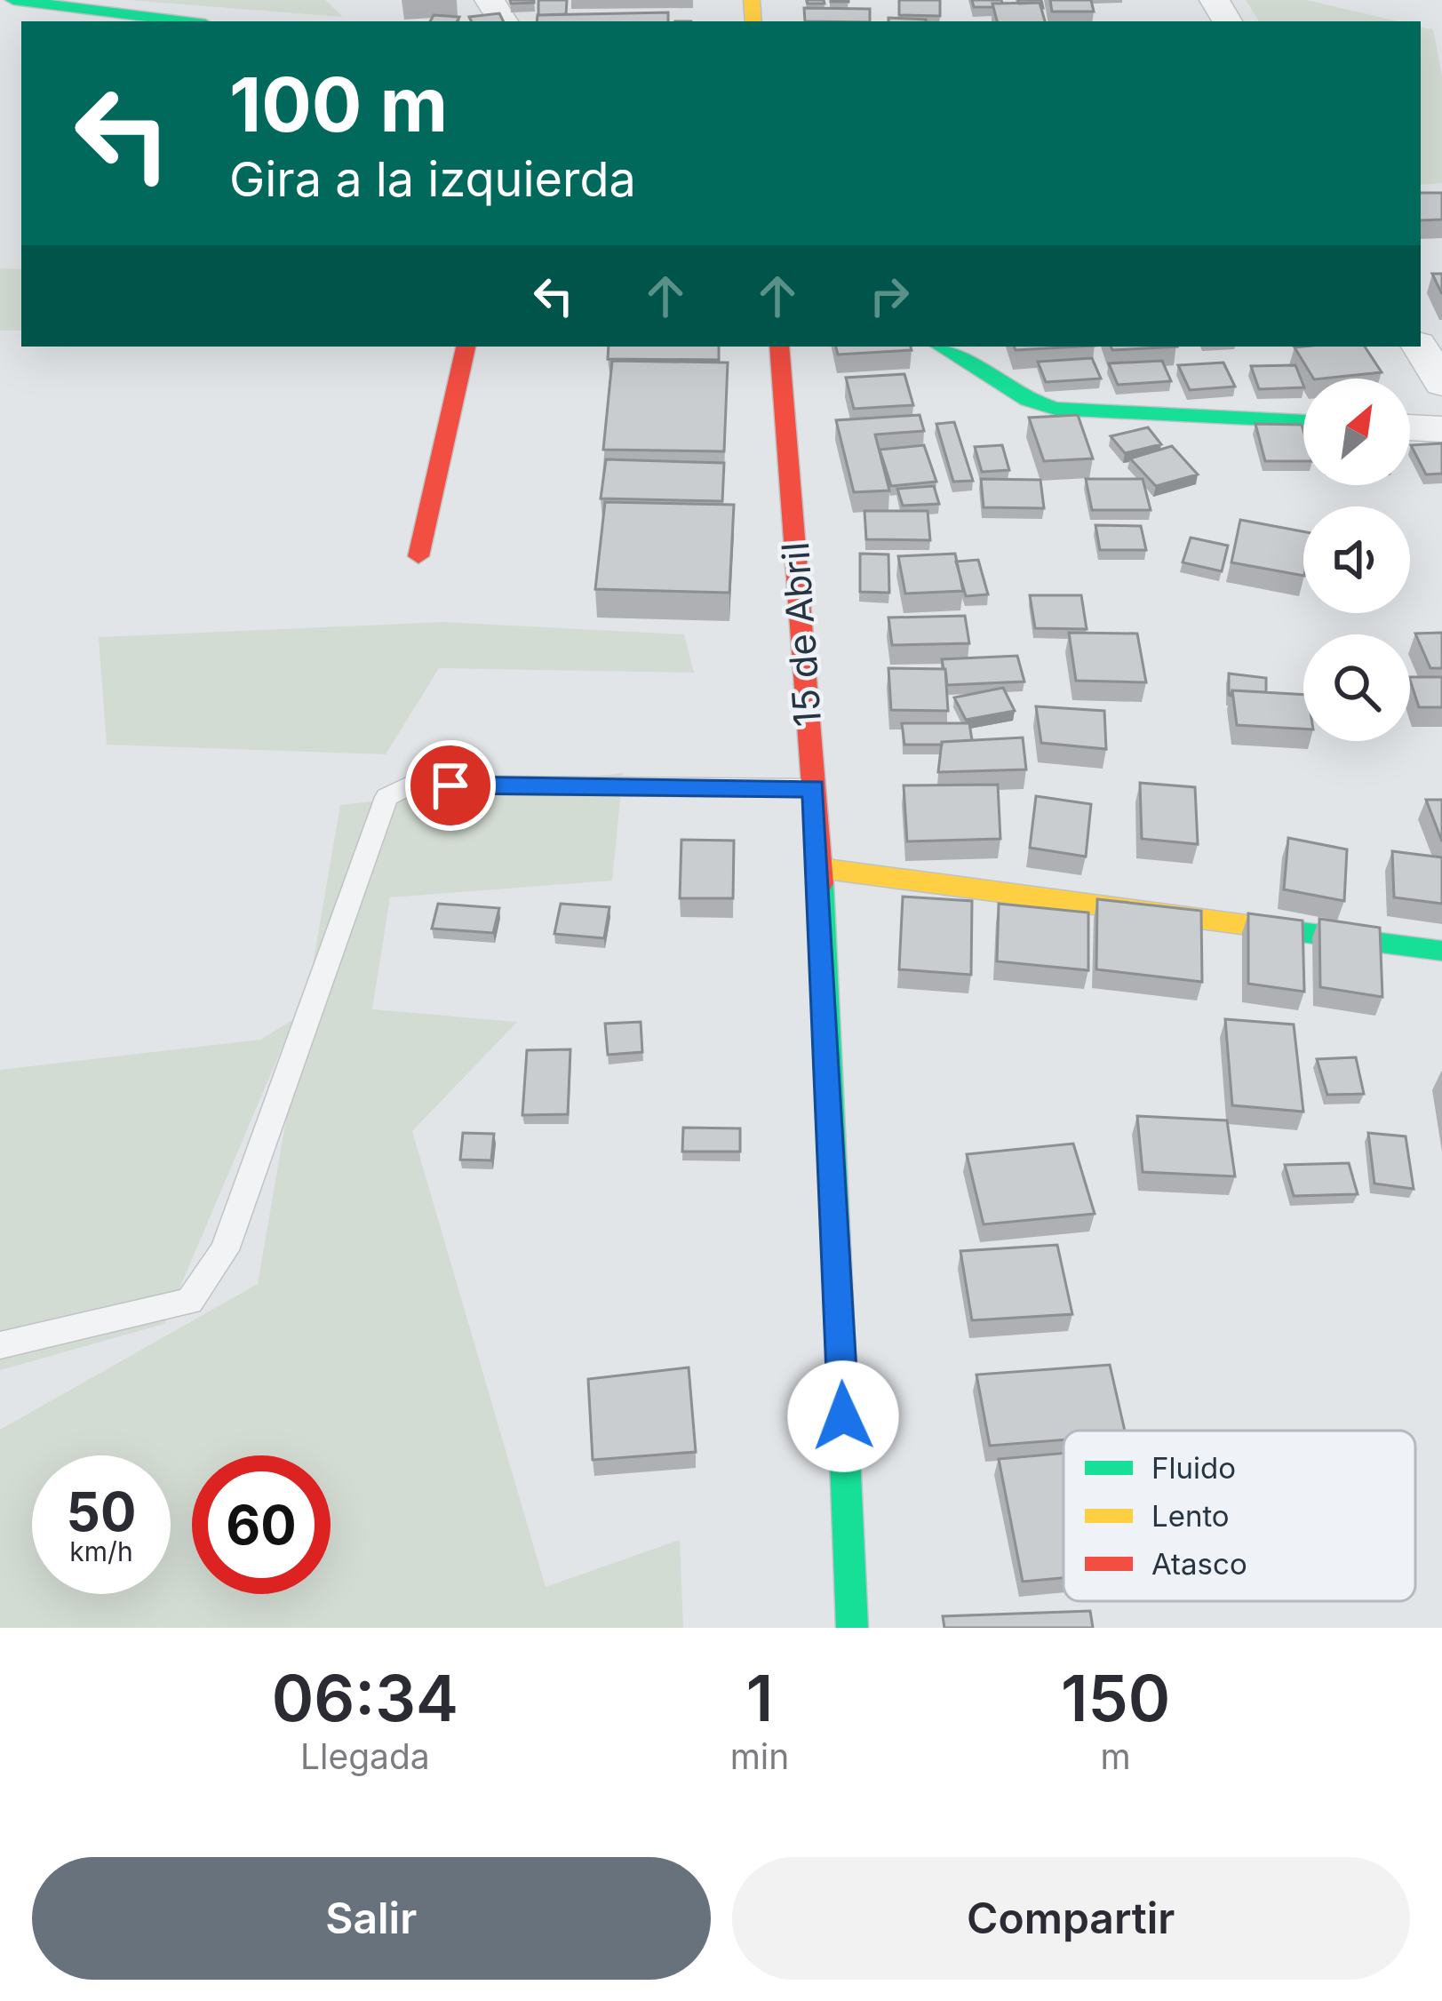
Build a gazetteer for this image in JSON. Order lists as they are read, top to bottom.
{
  "streets": {
    "street": ["15 de Abril"]
  },
  "legend": ["Fluido", "Lento", "Atasco"],
  "north": "top right",
  "page": {
    "turn": ["100 m", "Gira a la izquierda"],
    "speed": "50 km/h",
    "limit": "60",
    "eta": [
      "06:34",
      "Llegada",
      "1",
      "min",
      "150",
      "m"
    ],
    "buttons": ["Salir", "Compartir"]
  }
}
